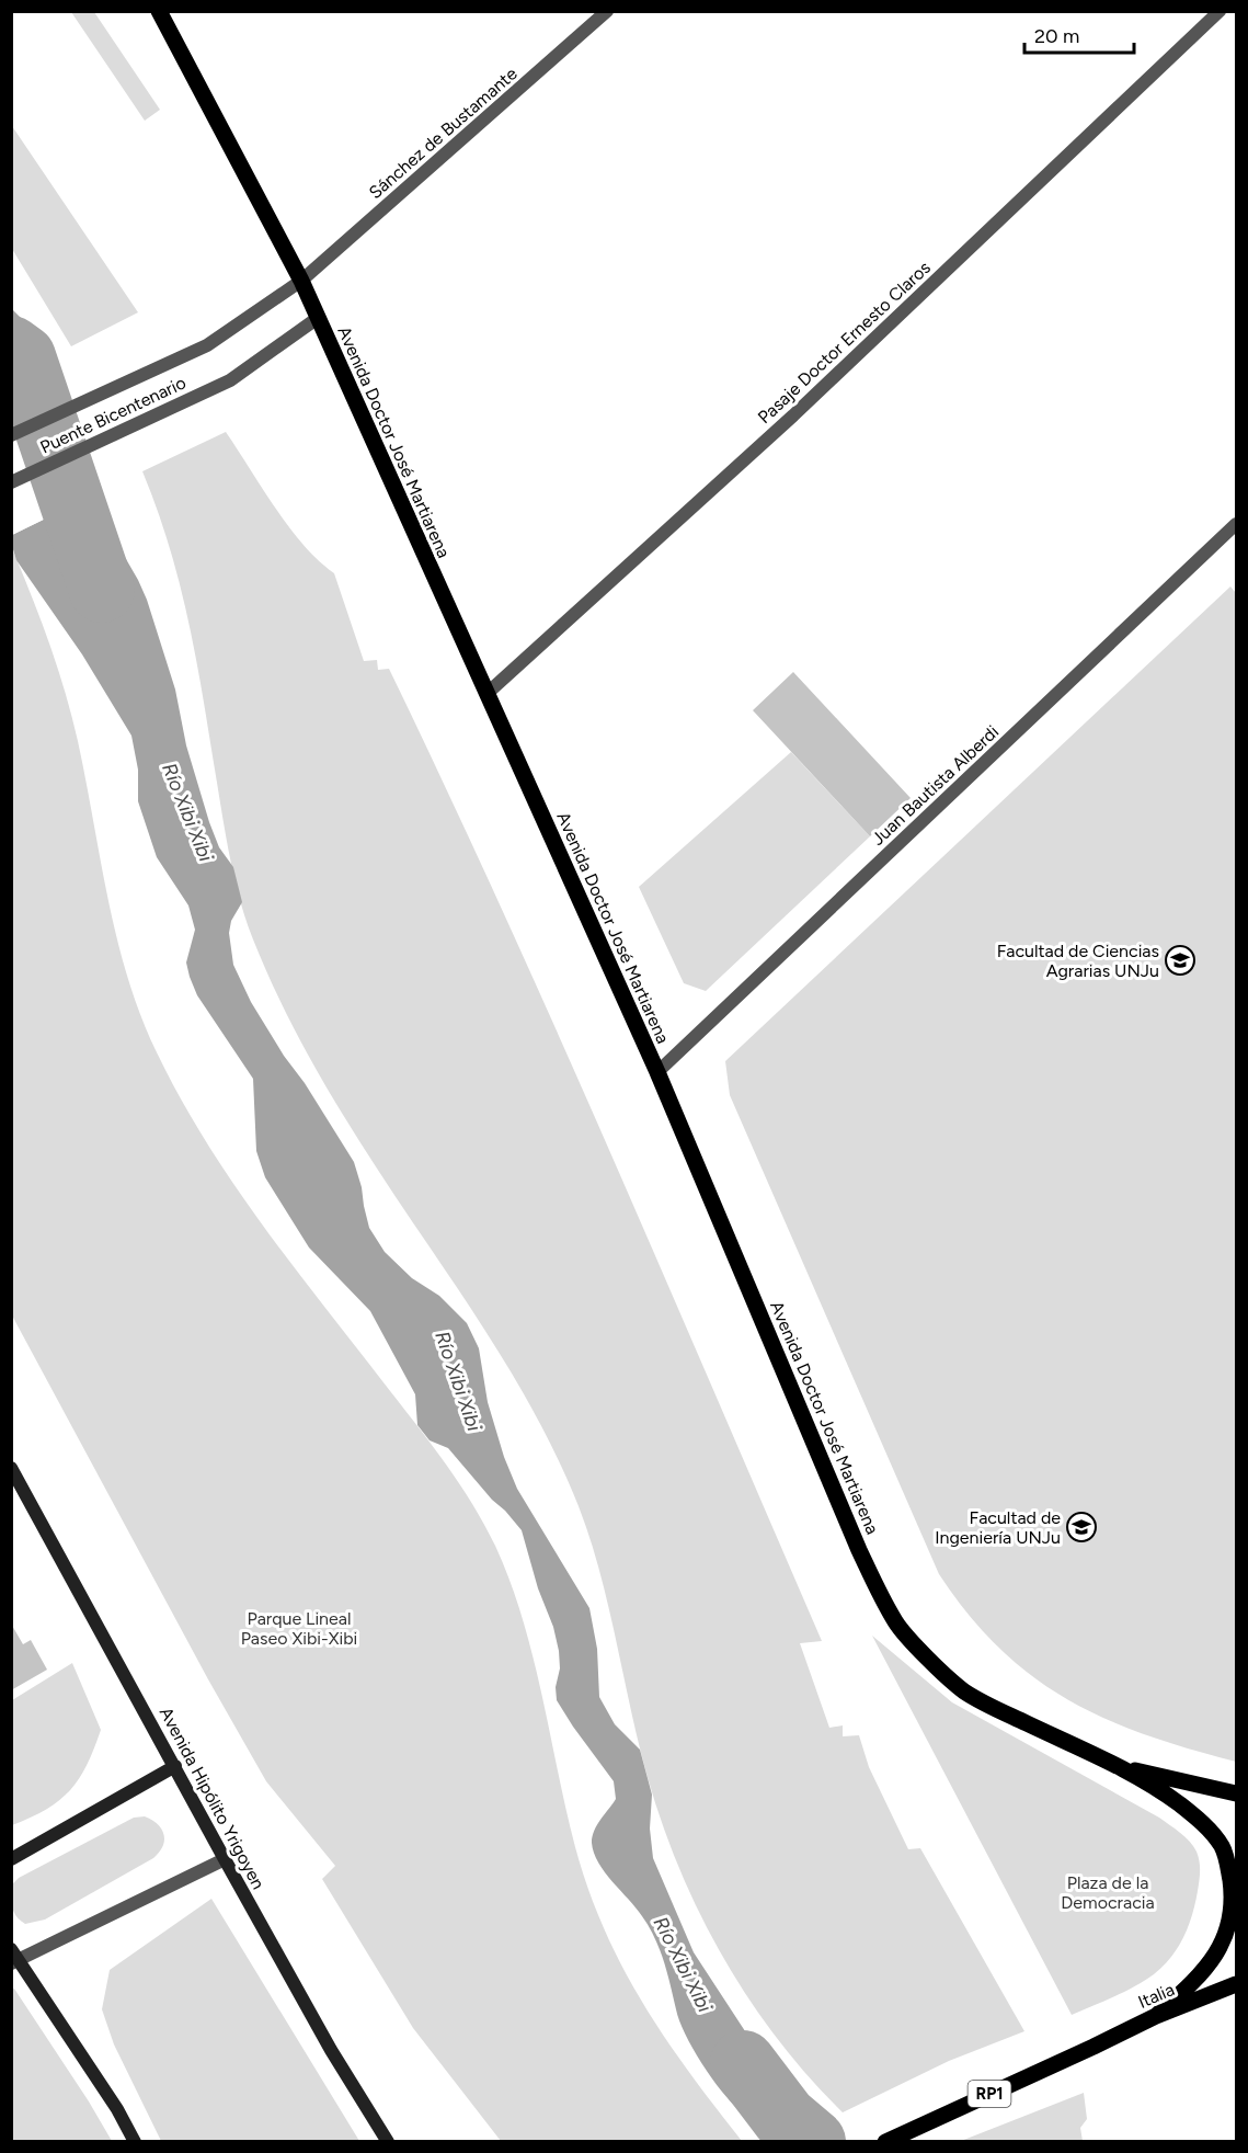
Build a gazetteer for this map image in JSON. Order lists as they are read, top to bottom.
{
  "streets": {
    "main road": [
      "Avenida Doctor José Martiarena",
      "Avenida Hipólito Yrigoyen",
      "Italia",
      "RP1"
    ],
    "street": [
      "Sánchez de Bustamante",
      "Pasaje Doctor Ernesto Claros",
      "Puente Bicentenario",
      "Juan Bautista Alberdi"
    ]
  },
  "crossings": [
    ["Sánchez de Bustamante", "Puente Bicentenario"],
    ["Sánchez de Bustamante", "Avenida Doctor José Martiarena"],
    ["Pasaje Doctor Ernesto Claros", "Avenida Doctor José Martiarena"],
    ["Puente Bicentenario", "Avenida Doctor José Martiarena"],
    ["Avenida Doctor José Martiarena", "Juan Bautista Alberdi"]
  ],
  "water": ["Río Xibi Xibi"],
  "parks": ["Parque Lineal Paseo Xibi-Xibi", "Plaza de la Democracia"],
  "places": {
    "school or university": ["Facultad de Ciencias Agrarias UNJu", "Facultad de Ingeniería UNJu"]
  },
  "scale_bar": "20 m"
}
